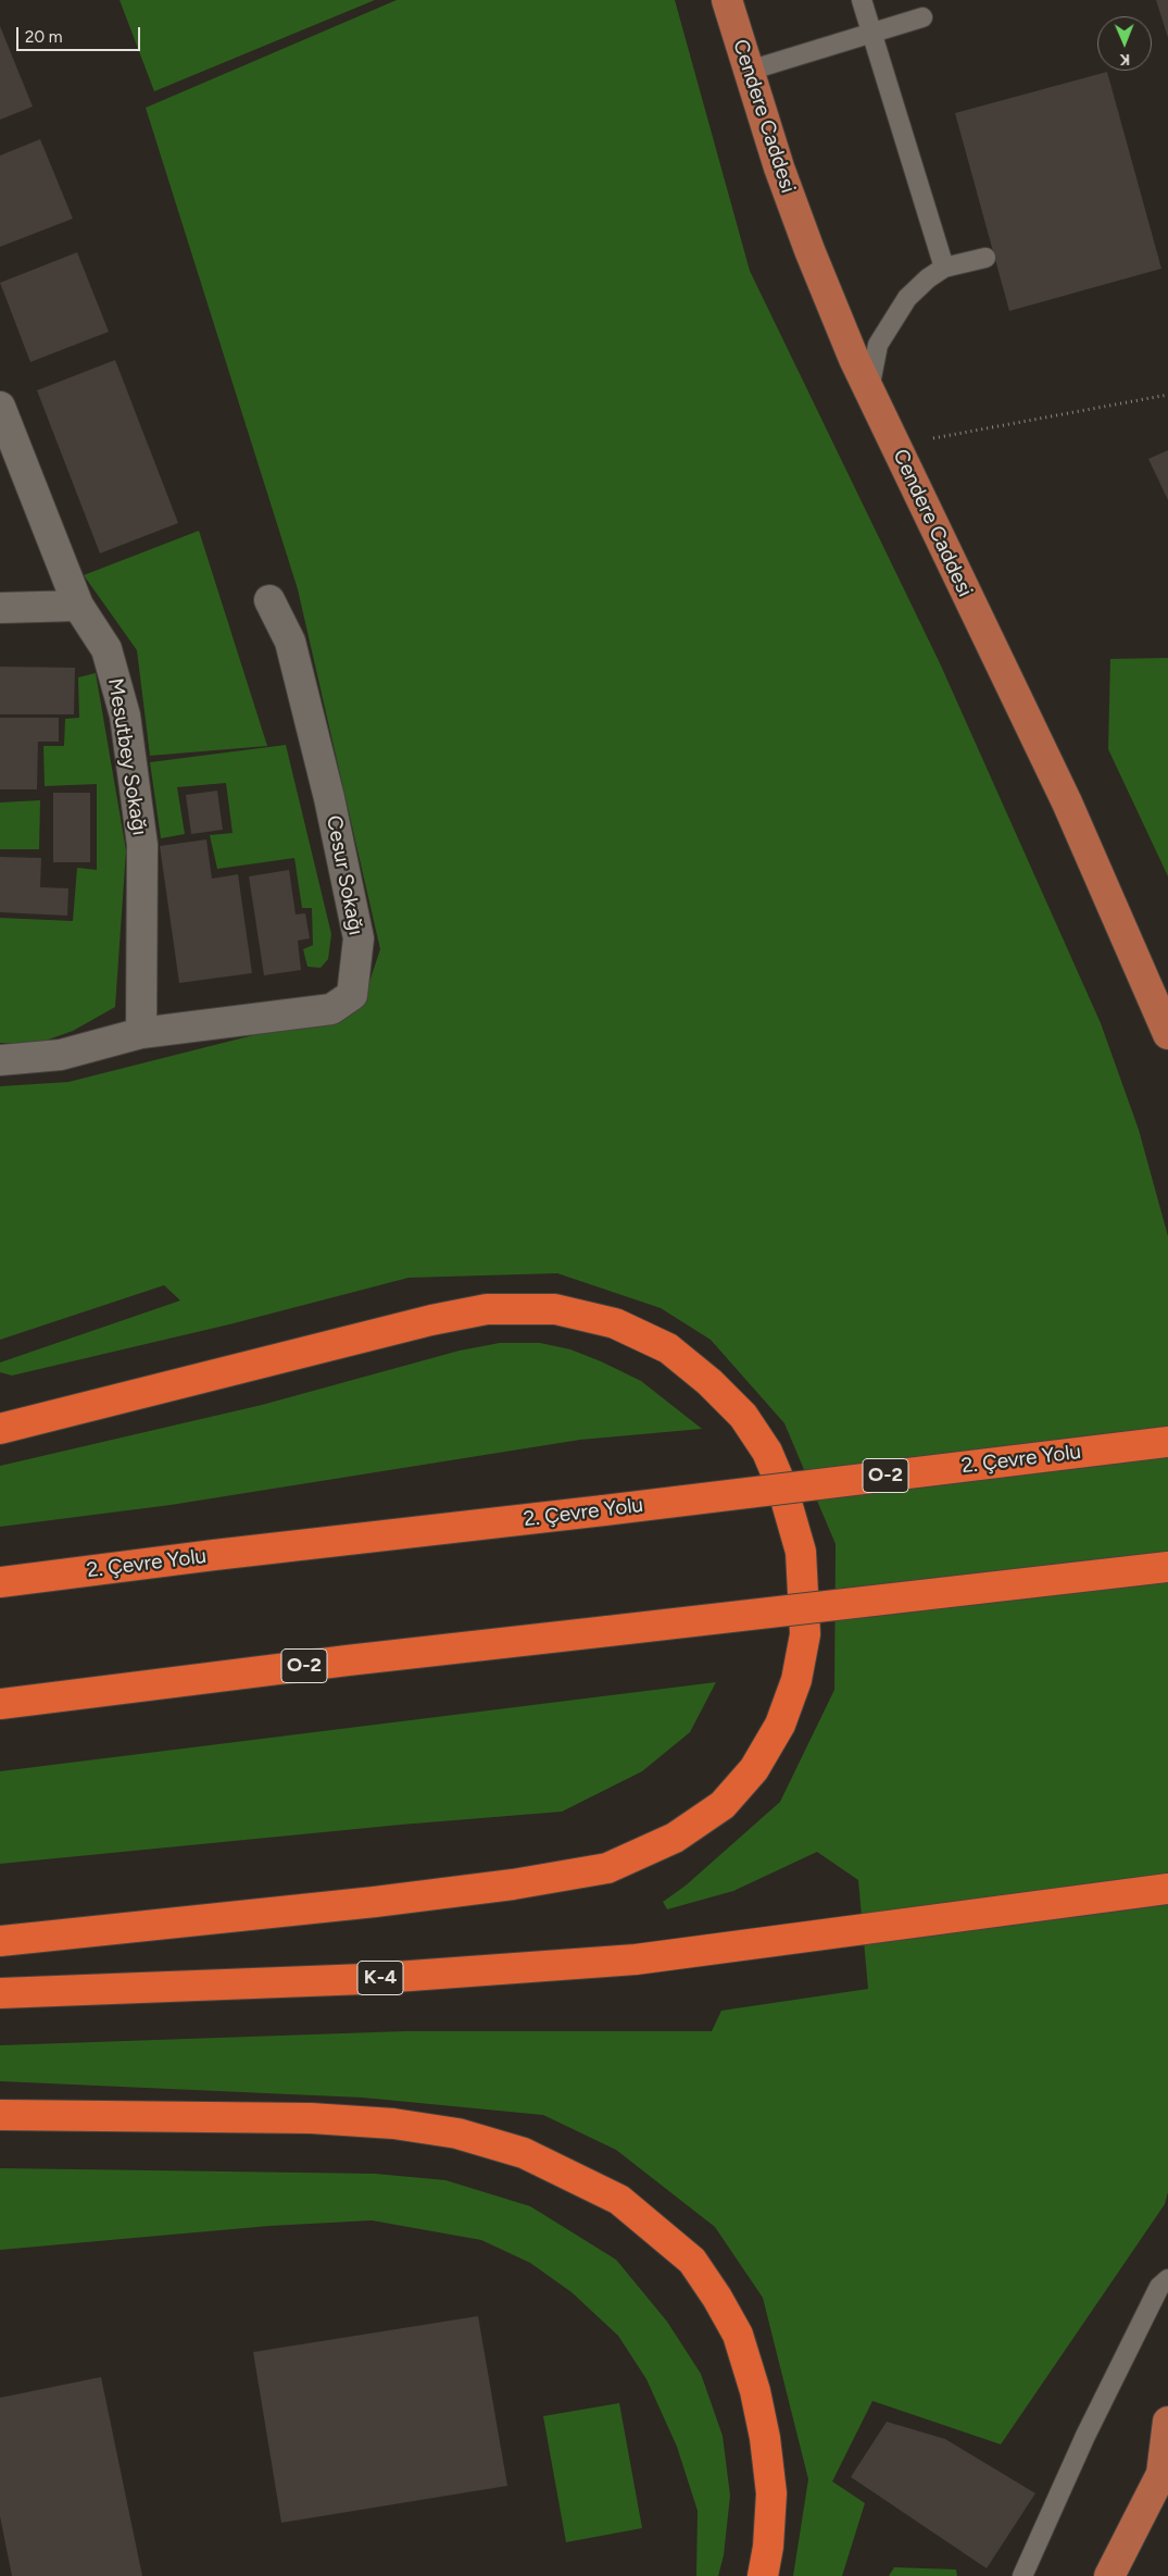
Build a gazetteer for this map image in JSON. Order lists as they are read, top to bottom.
{
  "streets": {
    "highway": ["2. Çevre Yolu", "O-2", "K-4"],
    "main road": ["Cendere Caddesi"],
    "street": ["Mesutbey Sokağı", "Cesur Sokağı"]
  },
  "crossings": [
    ["Mesutbey Sokağı", "Cesur Sokağı"]
  ],
  "scale_bar": "20 m",
  "north": "bottom"
}
